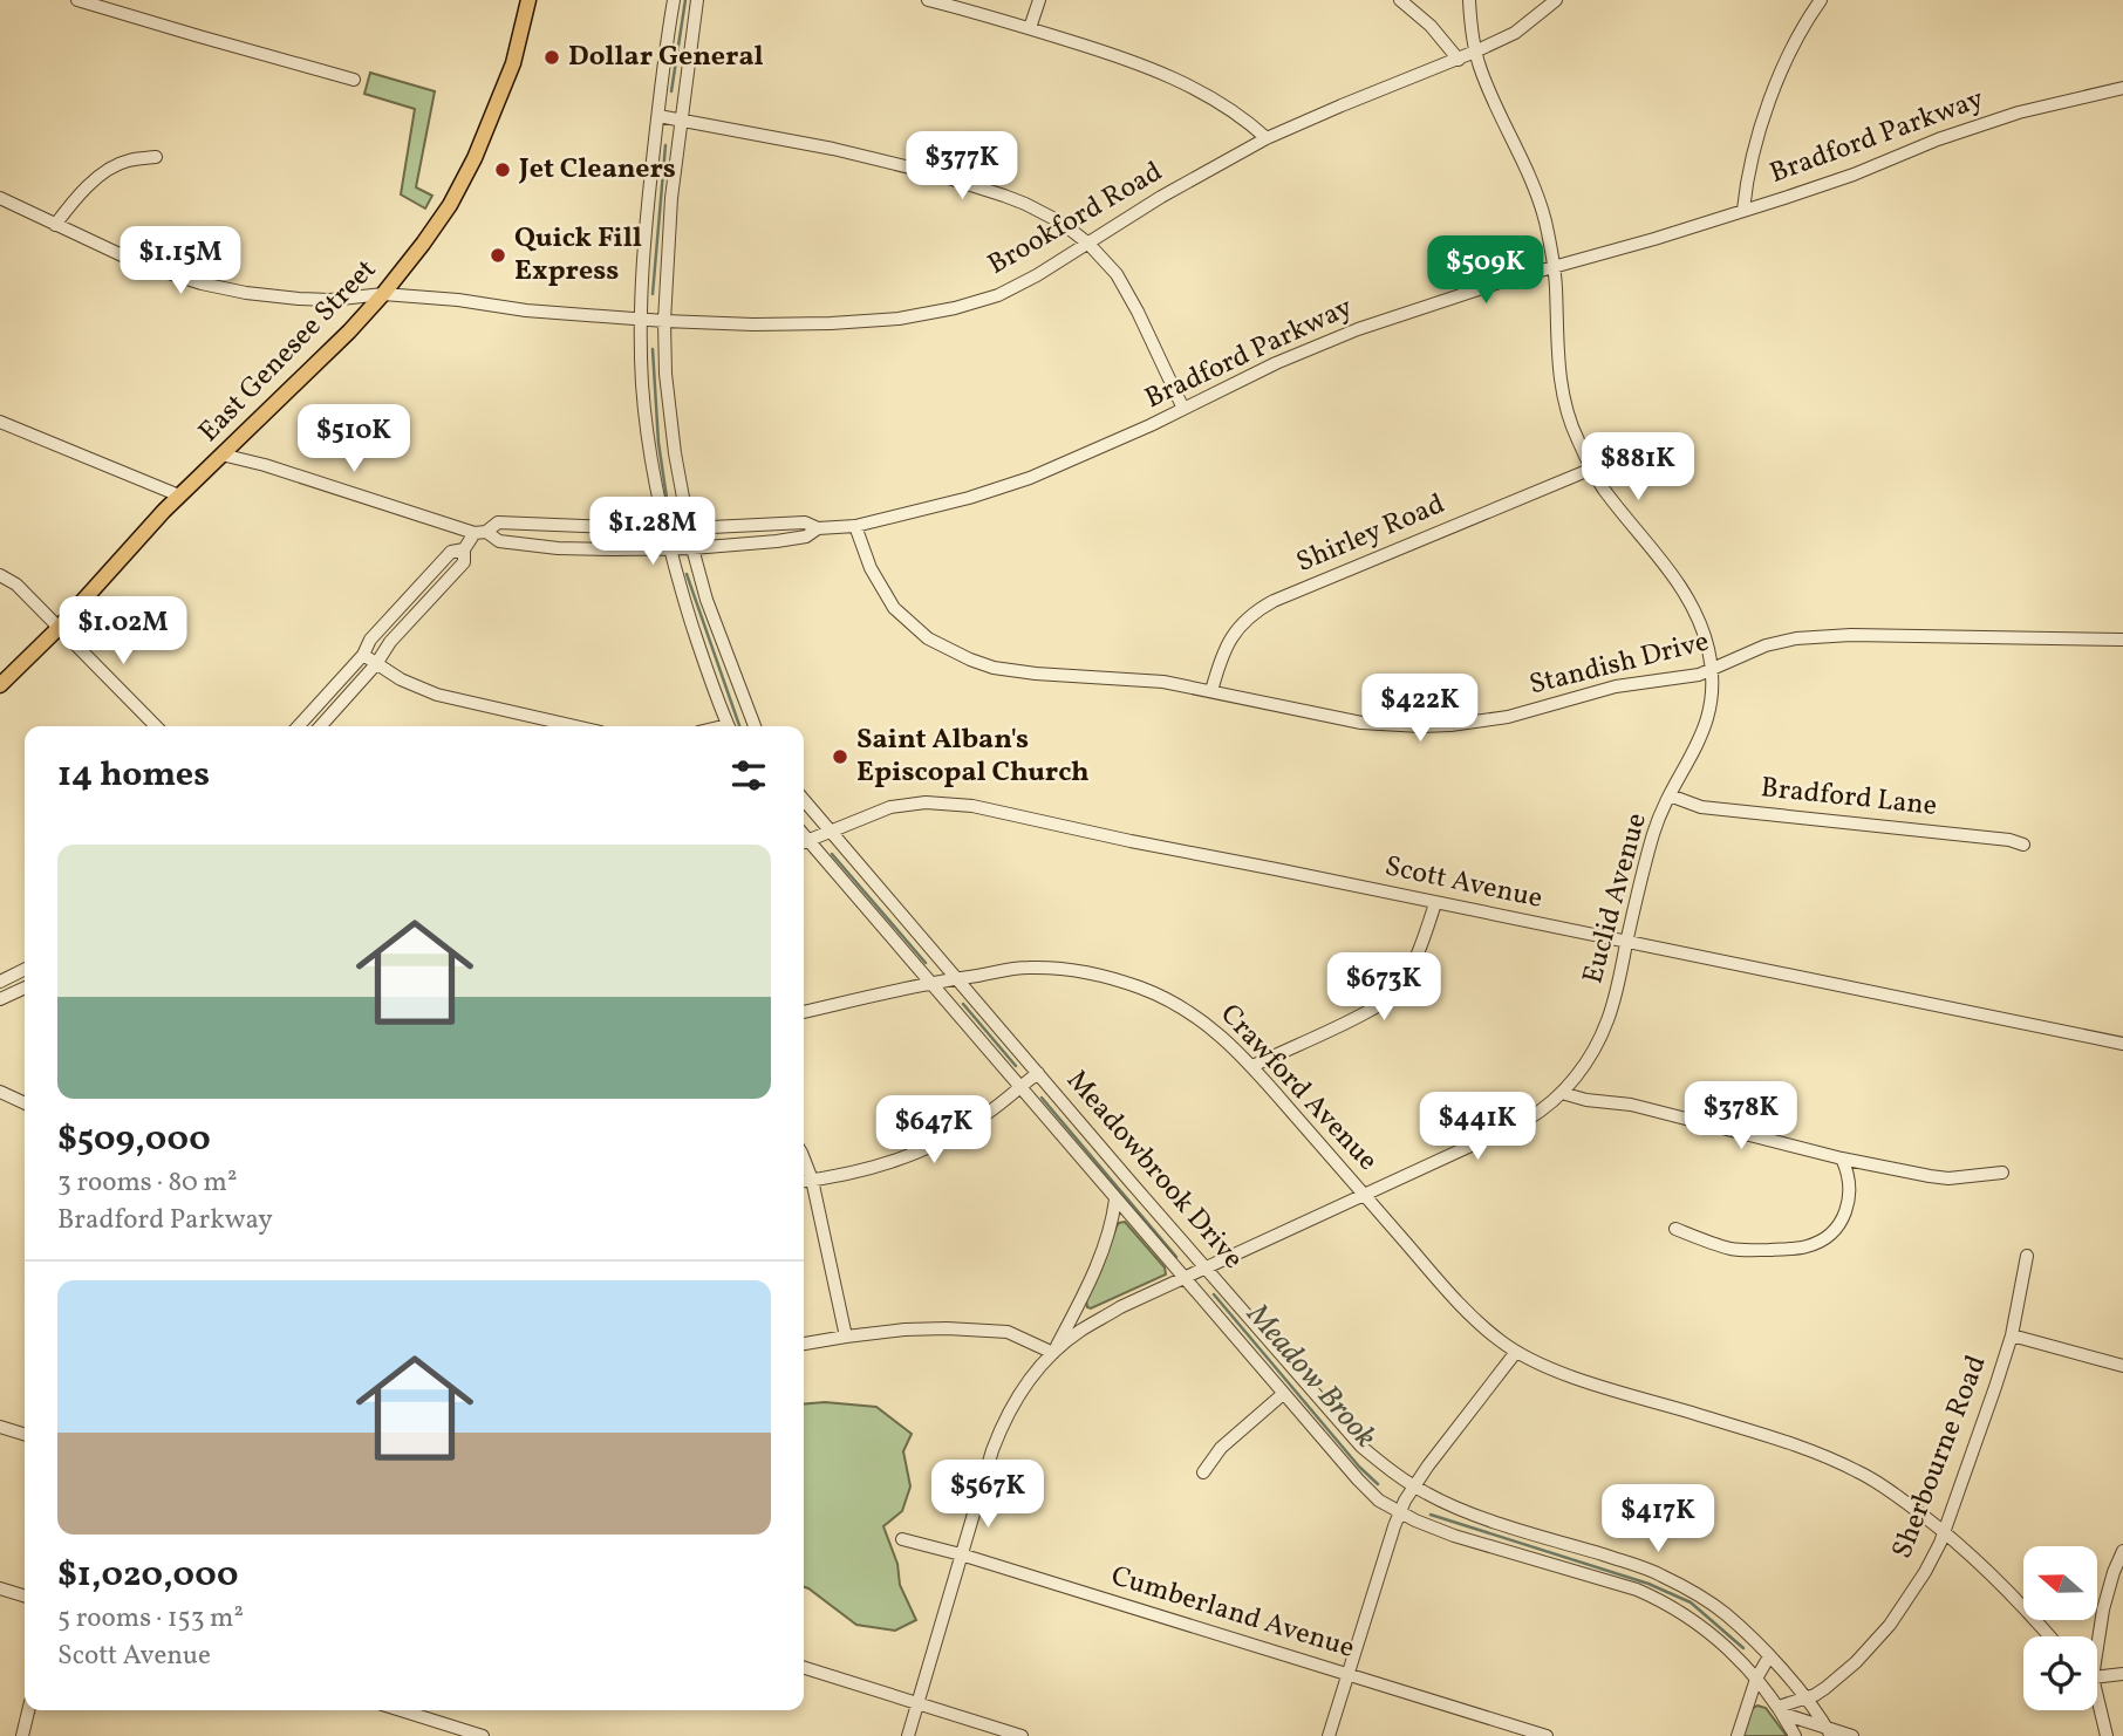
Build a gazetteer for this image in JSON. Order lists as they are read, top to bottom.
{
  "streets": {
    "main road": ["East Genesee Street"],
    "street": [
      "Bradford Parkway",
      "Brookford Road",
      "Shirley Road",
      "Standish Drive",
      "Bradford Lane",
      "Scott Avenue",
      "Euclid Avenue",
      "Crawford Avenue",
      "Meadowbrook Drive",
      "Sherbourne Road",
      "Cumberland Avenue"
    ]
  },
  "crossings": [
    ["Bradford Parkway", "East Genesee Street"],
    ["Bradford Parkway", "Standish Drive"],
    ["Bradford Parkway", "Euclid Avenue"],
    ["Brookford Road", "East Genesee Street"],
    ["Brookford Road", "Euclid Avenue"],
    ["Shirley Road", "Standish Drive"],
    ["Shirley Road", "Euclid Avenue"],
    ["Standish Drive", "Euclid Avenue"],
    ["Bradford Lane", "Euclid Avenue"],
    ["Scott Avenue", "Euclid Avenue"],
    ["Scott Avenue", "Meadowbrook Drive"],
    ["Euclid Avenue", "Crawford Avenue"],
    ["Euclid Avenue", "Meadowbrook Drive"],
    ["Euclid Avenue", "Cumberland Avenue"],
    ["Crawford Avenue", "Meadowbrook Drive"],
    ["Crawford Avenue", "Sherbourne Road"],
    ["Meadowbrook Drive", "Sherbourne Road"]
  ],
  "water": ["Meadow Brook"],
  "places": [
    "Dollar General",
    "Jet Cleaners",
    "Quick Fill Express",
    "Saint Alban's Episcopal Church"
  ],
  "north": "left",
  "page": {
    "price": [
      "$377K",
      "$1.15M",
      "$509K",
      "$510K",
      "$881K",
      "$1.28M",
      "$1.02M",
      "$422K",
      "$673K",
      "$378K",
      "$441K",
      "$647K",
      "$567K",
      "$417K"
    ],
    "heading": "14 homes",
    "list": [
      {
        "name": "$509,000",
        "note": "3 rooms · 80 m² · Bradford Parkway"
      },
      {
        "name": "$1,020,000",
        "note": "5 rooms · 153 m² · Scott Avenue"
      }
    ]
  }
}
